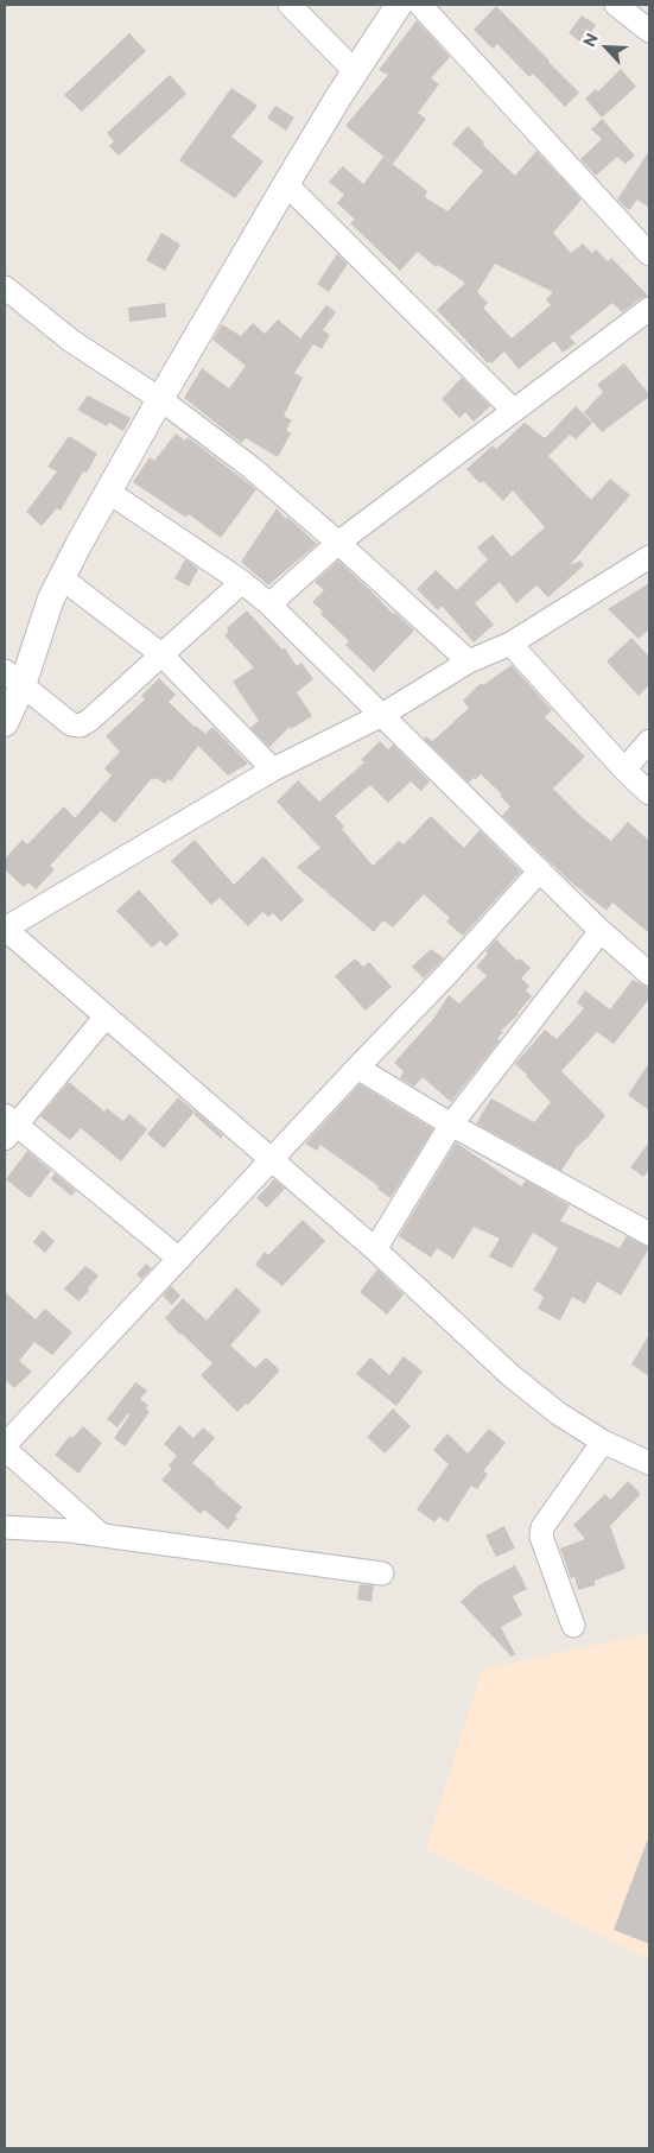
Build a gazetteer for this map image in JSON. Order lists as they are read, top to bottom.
{
  "north": "top left"
}
